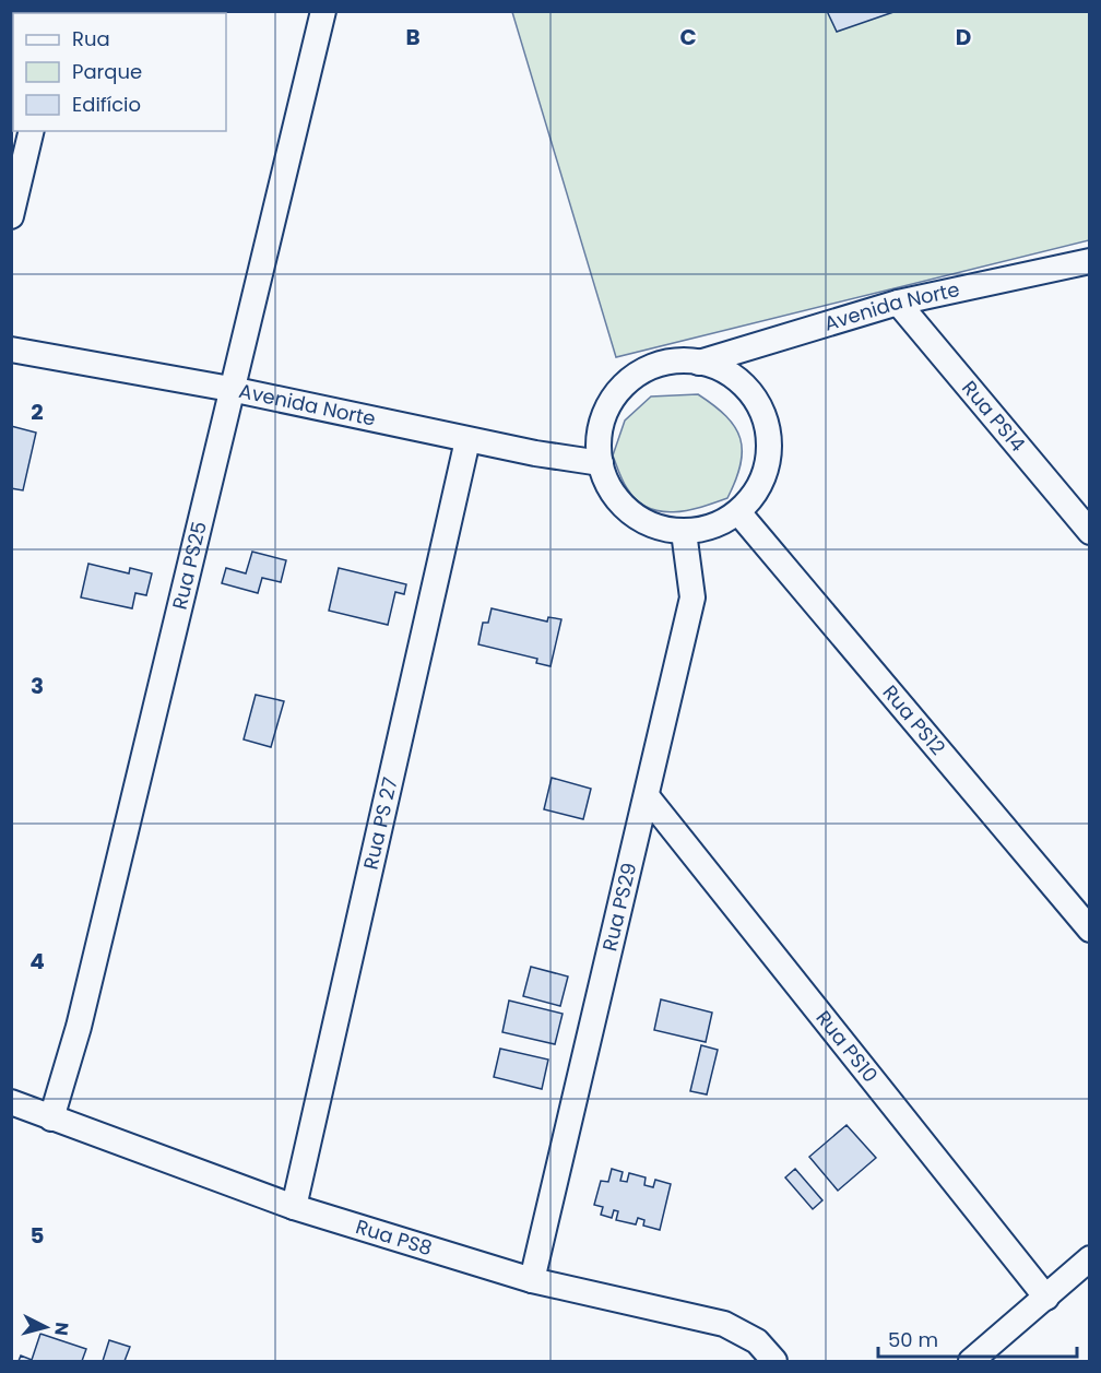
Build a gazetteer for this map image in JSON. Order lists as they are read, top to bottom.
{
  "streets": {
    "street": [
      "Avenida Norte",
      "Rua PS14",
      "Rua PS25",
      "Rua PS12",
      "Rua PS 27",
      "Rua PS29",
      "Rua PS10",
      "Rua PS8"
    ]
  },
  "crossings": [
    ["Avenida Norte", "Rua PS14"],
    ["Avenida Norte", "Rua PS25"],
    ["Avenida Norte", "Rua PS12"],
    ["Avenida Norte", "Rua PS 27"],
    ["Avenida Norte", "Rua PS29"],
    ["Rua PS25", "Rua PS8"],
    ["Rua PS12", "Rua PS29"],
    ["Rua PS 27", "Rua PS8"],
    ["Rua PS29", "Rua PS10"],
    ["Rua PS29", "Rua PS8"]
  ],
  "legend": ["Rua", "Parque", "Edifício"],
  "scale_bar": "50 m",
  "north": "right",
  "grid": {
    "columns": ["B", "C", "D"],
    "rows": [
      "2",
      "3",
      "4",
      "5"
    ]
  }
}
